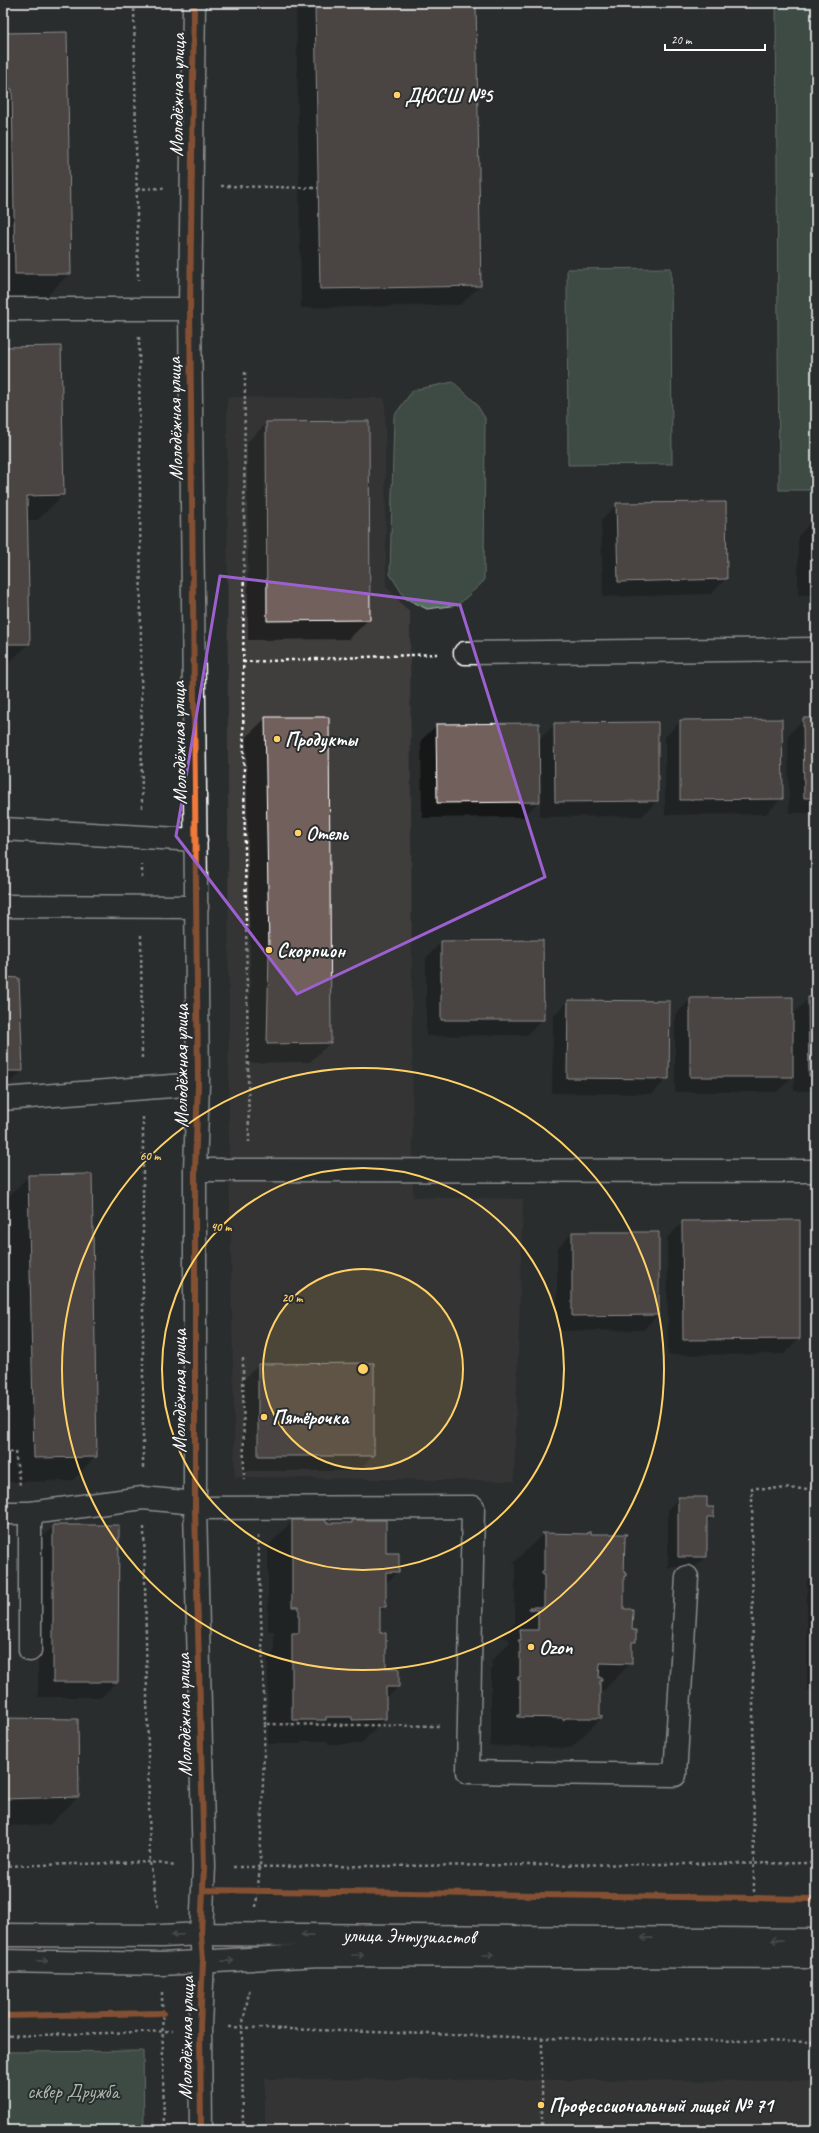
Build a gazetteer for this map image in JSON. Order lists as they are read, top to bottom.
{
  "streets": {
    "street": ["Молодёжная улица", "улица Энтузиастов"]
  },
  "crossings": [
    ["Молодёжная улица", "улица Энтузиастов"]
  ],
  "parks": ["сквер Дружба"],
  "places": [
    "ДЮСШ №5",
    "Продукты",
    "Отель",
    "Скорпион",
    "Пятёрочка",
    "Ozon",
    "Профессиональный лицей № 71"
  ],
  "scale_bar": "20 m",
  "rings": ["60 m", "40 m", "20 m"]
}
